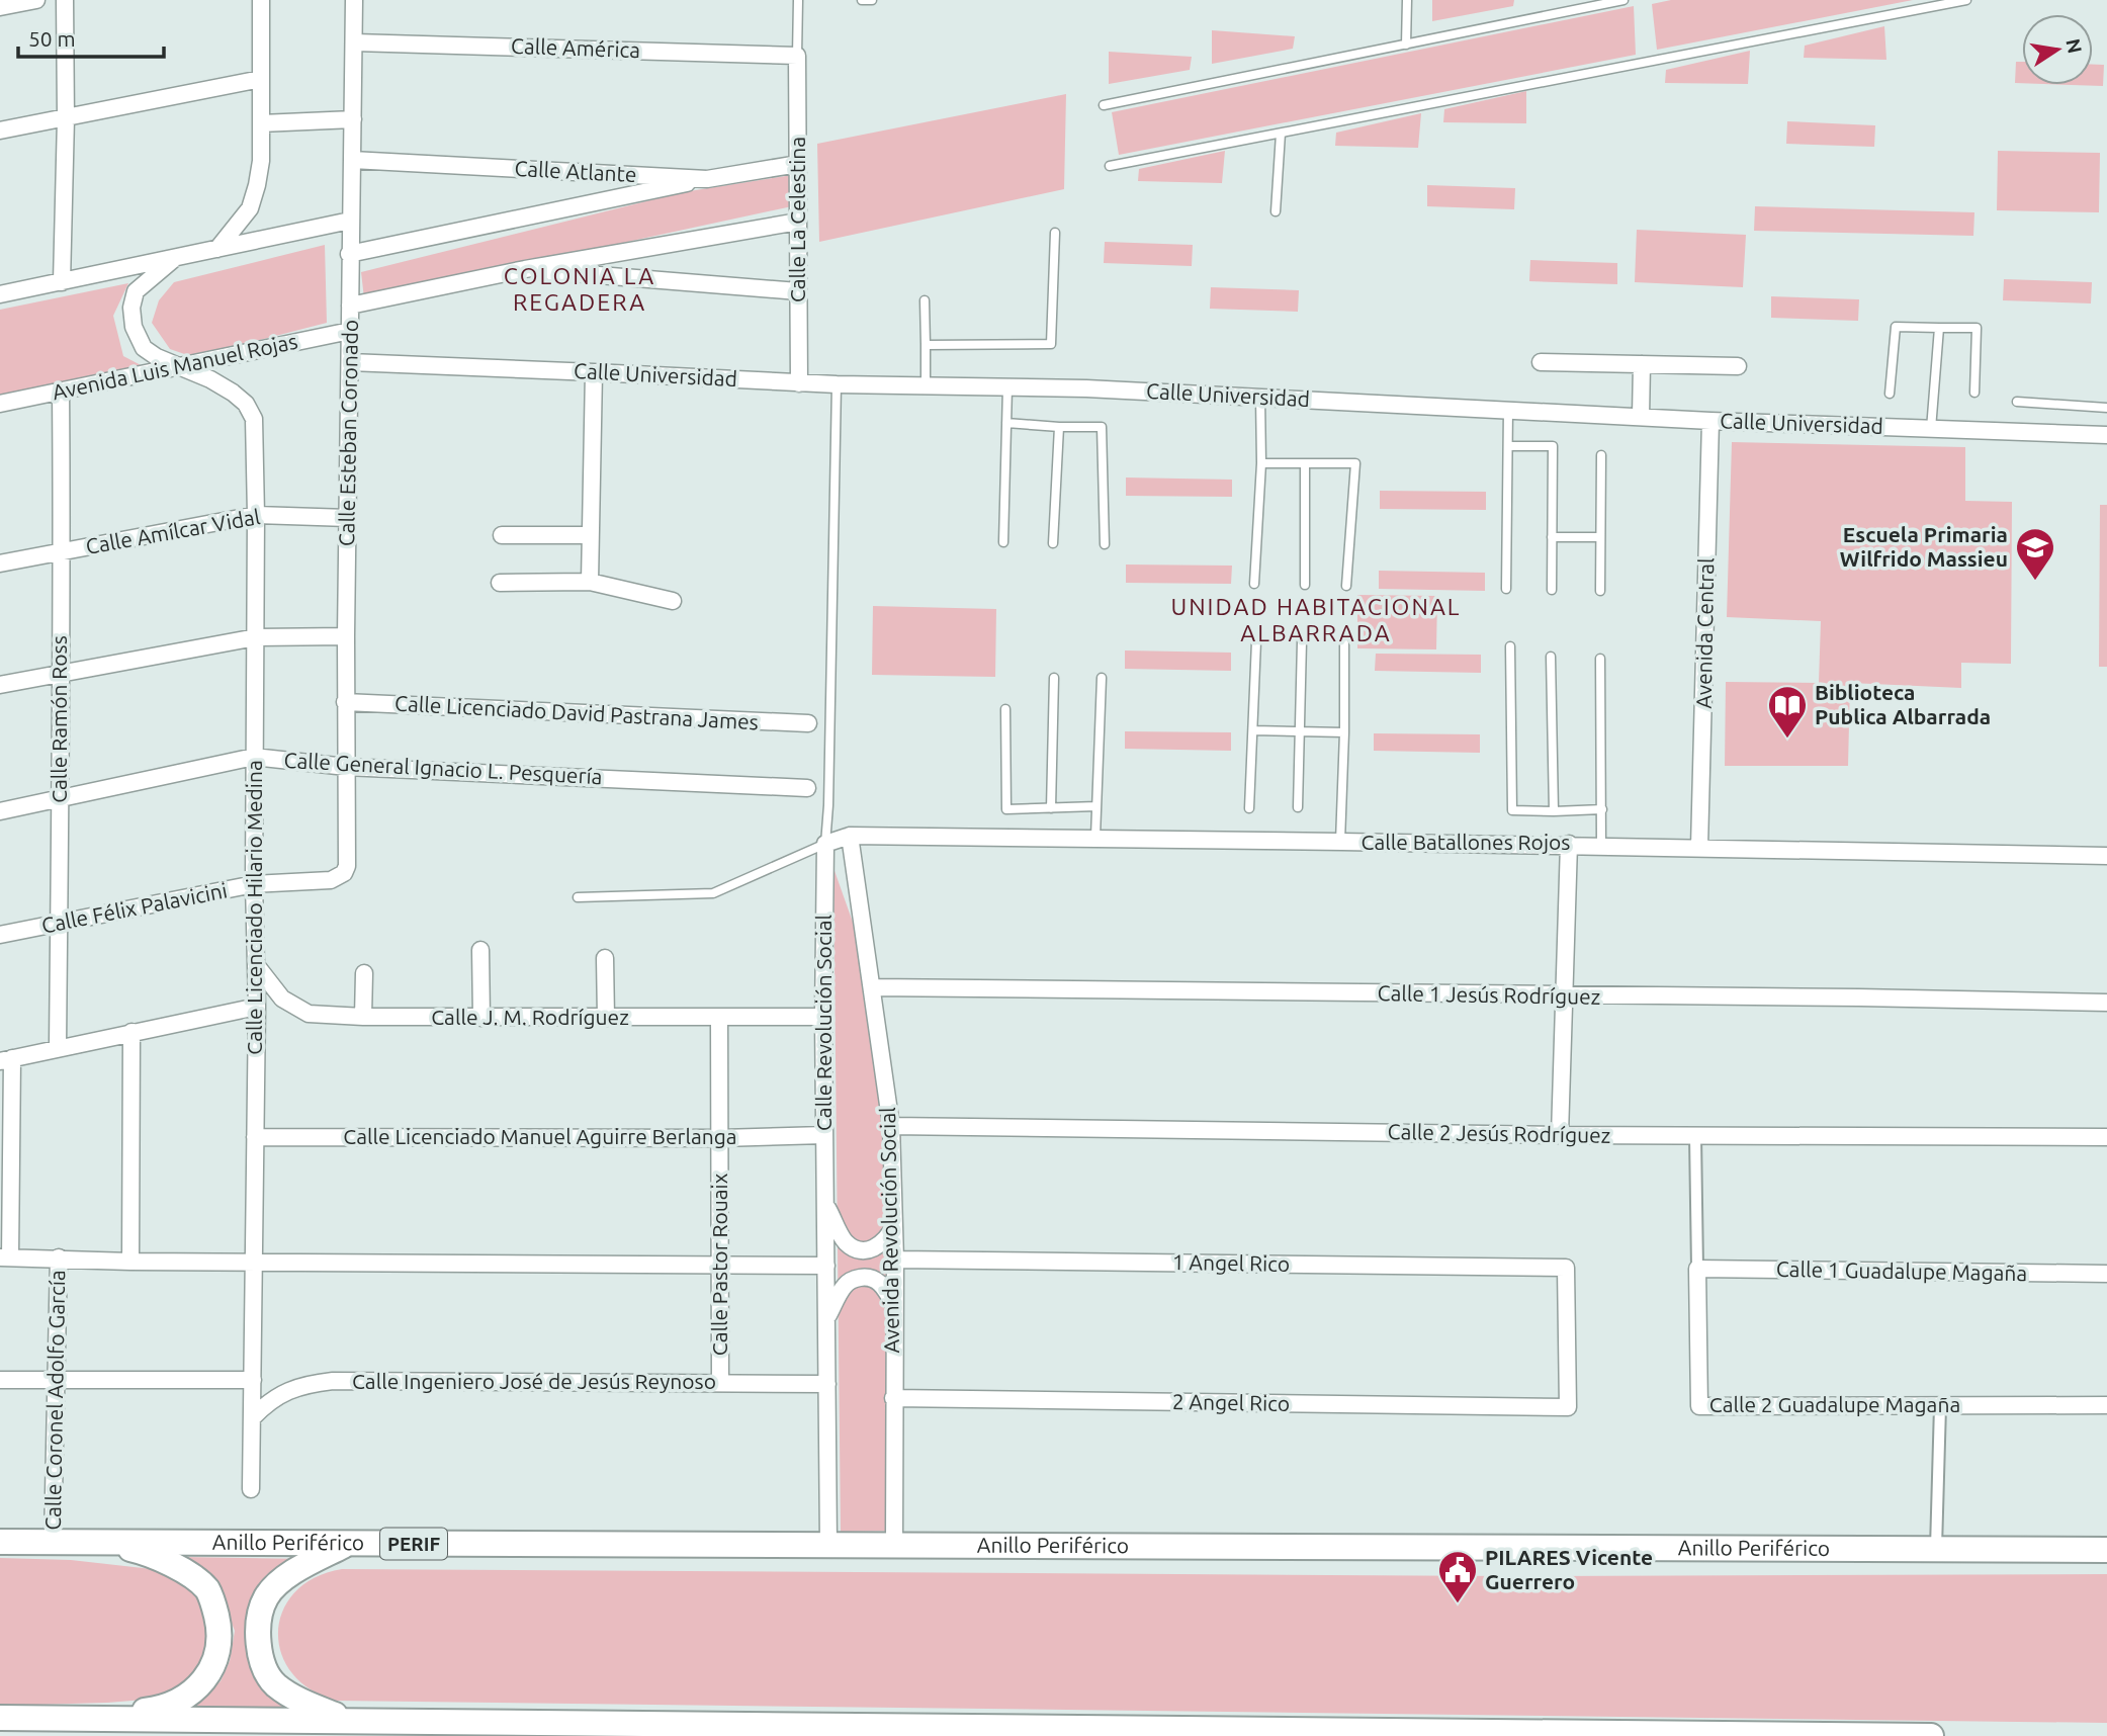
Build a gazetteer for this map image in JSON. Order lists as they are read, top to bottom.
{
  "streets": {
    "main road": ["Anillo Periférico", "PERIF"],
    "street": [
      "Calle América",
      "Calle Atlante",
      "Calle La Celestina",
      "Avenida Luis Manuel Rojas",
      "Calle Universidad",
      "Calle Esteban Coronado",
      "Calle Amílcar Vidal",
      "Avenida Central",
      "Calle Licenciado David Pastrana James",
      "Calle Ramón Ross",
      "Calle General Ignacio L. Pesquería",
      "Calle Batallones Rojos",
      "Calle Licenciado Hilario Medina",
      "Calle Félix Palavicini",
      "Calle 1 Jesús Rodríguez",
      "Calle J. M. Rodríguez",
      "Calle Revolución Social",
      "Calle 2 Jesús Rodríguez",
      "Calle Licenciado Manuel Aguirre Berlanga",
      "Avenida Revolución Social",
      "1 Angel Rico",
      "Calle Pastor Rouaix",
      "Calle 1 Guadalupe Magaña",
      "Calle Ingeniero José de Jesús Reynoso",
      "Calle Coronel Adolfo García",
      "2 Angel Rico",
      "Calle 2 Guadalupe Magaña"
    ]
  },
  "crossings": [
    ["Calle América", "Calle La Celestina"],
    ["Calle América", "Calle Esteban Coronado"],
    ["Calle Atlante", "Calle La Celestina"],
    ["Calle Atlante", "Calle Esteban Coronado"],
    ["Calle La Celestina", "Calle Universidad"],
    ["Avenida Luis Manuel Rojas", "Calle Esteban Coronado"],
    ["Avenida Luis Manuel Rojas", "Calle Ramón Ross"],
    ["Avenida Luis Manuel Rojas", "Calle Licenciado Hilario Medina"],
    ["Calle Universidad", "Calle Esteban Coronado"],
    ["Calle Universidad", "Avenida Central"],
    ["Calle Esteban Coronado", "Calle Amílcar Vidal"],
    ["Calle Esteban Coronado", "Calle Licenciado David Pastrana James"],
    ["Calle Esteban Coronado", "Calle General Ignacio L. Pesquería"],
    ["Calle Esteban Coronado", "Calle Félix Palavicini"],
    ["Calle Amílcar Vidal", "Calle Ramón Ross"],
    ["Calle Amílcar Vidal", "Calle Licenciado Hilario Medina"],
    ["Avenida Central", "Calle Batallones Rojos"],
    ["Calle Ramón Ross", "Calle General Ignacio L. Pesquería"],
    ["Calle Ramón Ross", "Calle Félix Palavicini"],
    ["Calle General Ignacio L. Pesquería", "Calle Licenciado Hilario Medina"],
    ["Calle Batallones Rojos", "Calle Revolución Social"],
    ["Calle Batallones Rojos", "Avenida Revolución Social"],
    ["Calle Licenciado Hilario Medina", "Calle Félix Palavicini"],
    ["Calle Licenciado Hilario Medina", "Calle J. M. Rodríguez"],
    ["Calle Licenciado Hilario Medina", "Calle Licenciado Manuel Aguirre Berlanga"],
    ["Calle Licenciado Hilario Medina", "Calle Ingeniero José de Jesús Reynoso"],
    ["Calle 1 Jesús Rodríguez", "Avenida Revolución Social"],
    ["Calle J. M. Rodríguez", "Calle Revolución Social"],
    ["Calle J. M. Rodríguez", "Calle Pastor Rouaix"],
    ["Calle Revolución Social", "Calle Licenciado Manuel Aguirre Berlanga"],
    ["Calle Revolución Social", "Avenida Revolución Social"],
    ["Calle Revolución Social", "Calle Ingeniero José de Jesús Reynoso"],
    ["Calle Revolución Social", "Anillo Periférico"],
    ["Calle 2 Jesús Rodríguez", "Avenida Revolución Social"],
    ["Calle Licenciado Manuel Aguirre Berlanga", "Calle Pastor Rouaix"],
    ["Avenida Revolución Social", "1 Angel Rico"],
    ["Avenida Revolución Social", "2 Angel Rico"],
    ["Avenida Revolución Social", "Anillo Periférico"],
    ["1 Angel Rico", "2 Angel Rico"],
    ["Calle Pastor Rouaix", "Calle Ingeniero José de Jesús Reynoso"],
    ["Calle 1 Guadalupe Magaña", "Calle 2 Guadalupe Magaña"],
    ["Calle Coronel Adolfo García", "Anillo Periférico"]
  ],
  "districts": ["COLONIA LA REGADERA", "UNIDAD HABITACIONAL ALBARRADA"],
  "places": {
    "school or university": ["Escuela Primaria Wilfrido Massieu"],
    "library": ["Biblioteca Publica Albarrada"],
    "public building": ["PILARES Vicente Guerrero"]
  },
  "scale_bar": "50 m",
  "north": "right"
}
